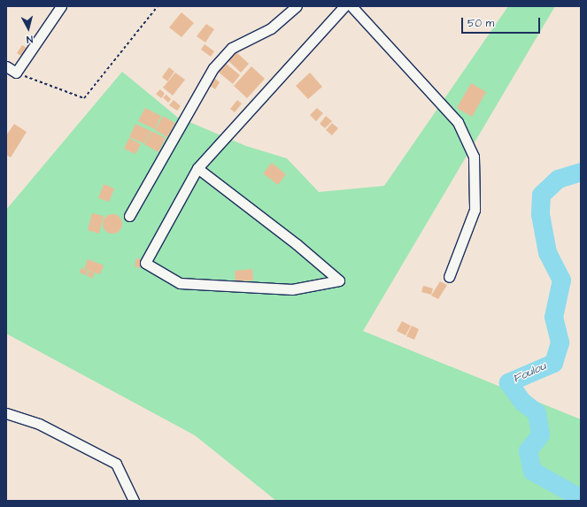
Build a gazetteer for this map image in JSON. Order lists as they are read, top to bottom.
{
  "water": ["Foulou"],
  "scale_bar": "50 m",
  "north": "bottom"
}
